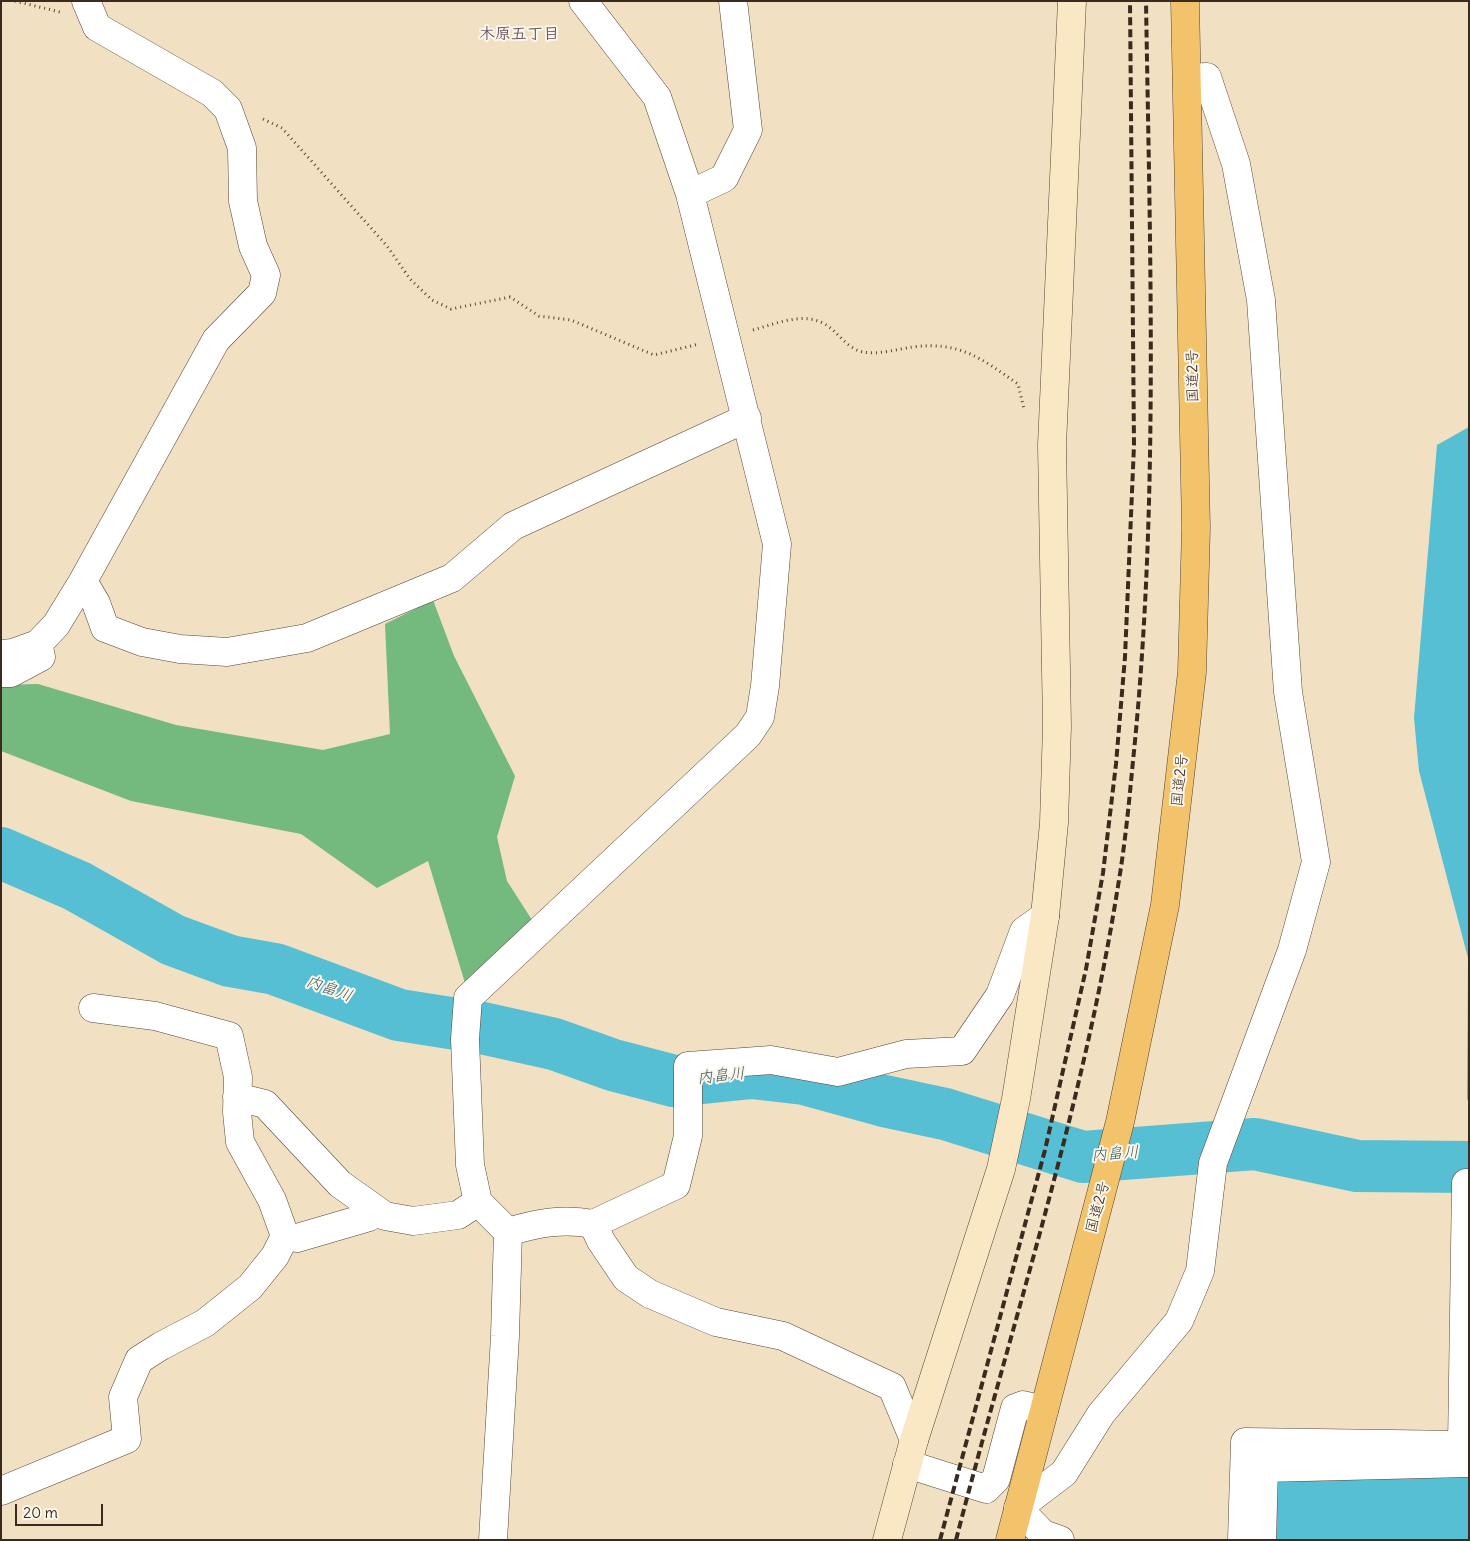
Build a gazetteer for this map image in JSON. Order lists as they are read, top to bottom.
{
  "streets": {
    "highway": ["国道2号"]
  },
  "districts": ["木原五丁目"],
  "water": ["内畠川"],
  "scale_bar": "20 m"
}
